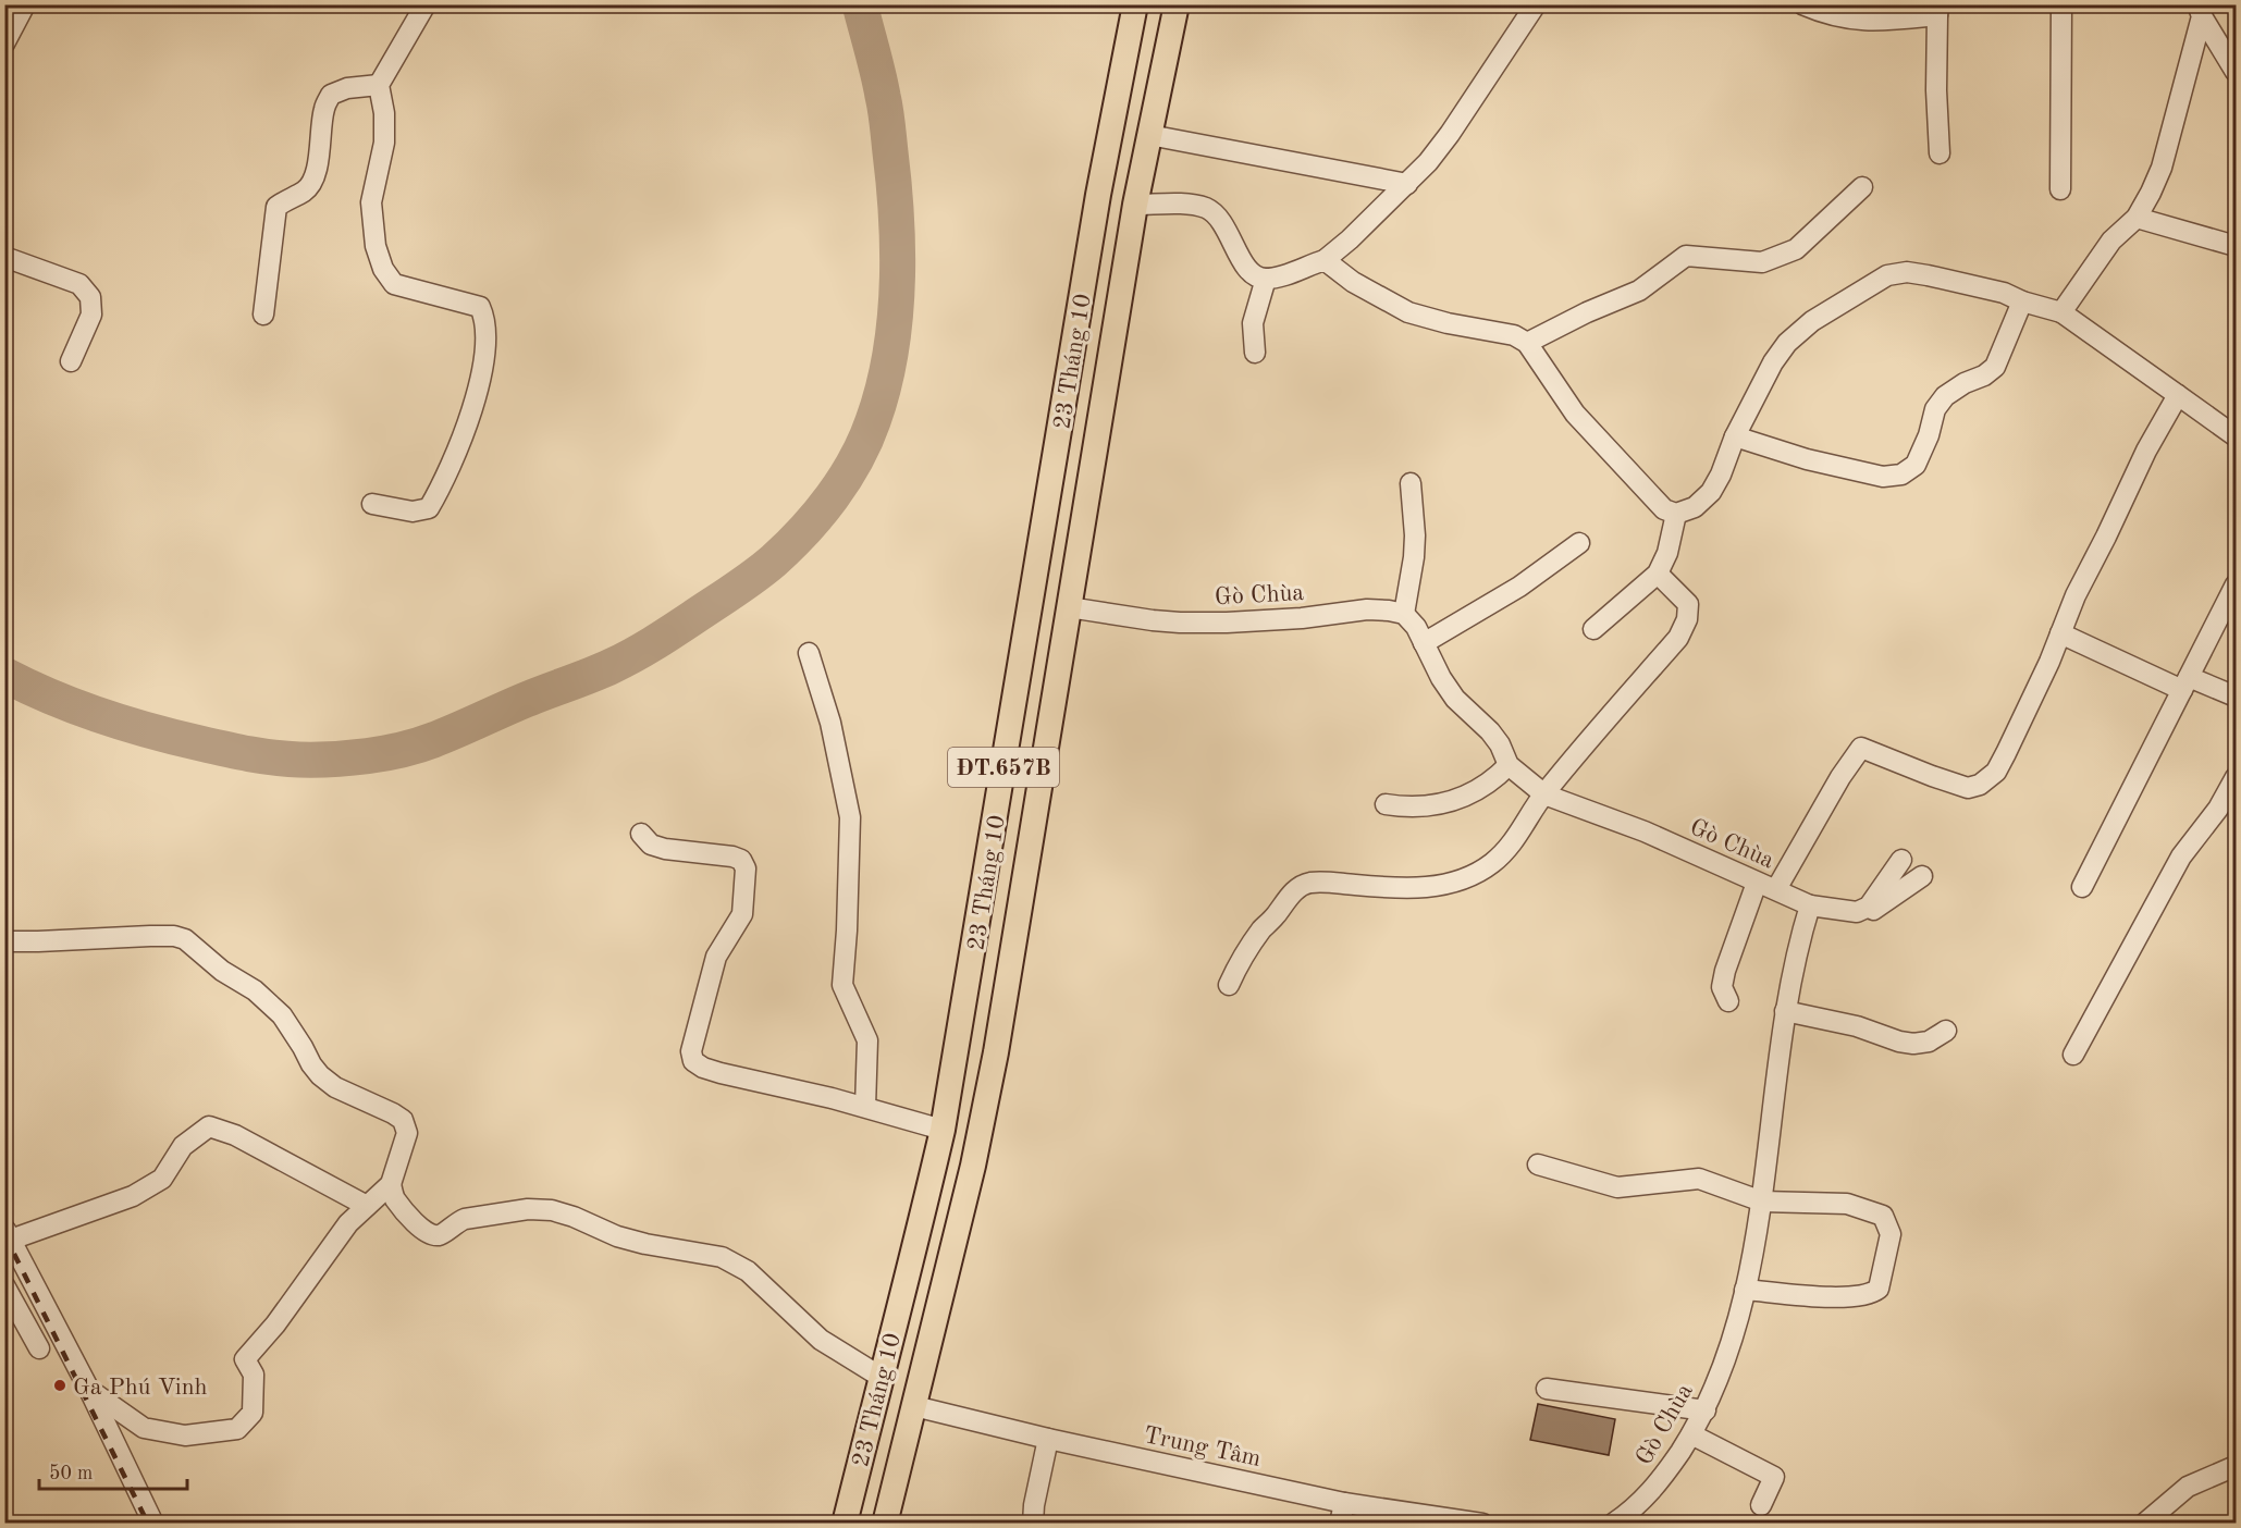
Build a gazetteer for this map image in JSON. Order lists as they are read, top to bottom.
{
  "streets": {
    "main road": ["23 Tháng 10", "ĐT.657B"],
    "street": ["Gò Chùa", "Trung Tâm"]
  },
  "crossings": [
    ["23 Tháng 10", "Gò Chùa"],
    ["23 Tháng 10", "Trung Tâm"]
  ],
  "places": ["Ga Phú Vinh"],
  "scale_bar": "50 m"
}
